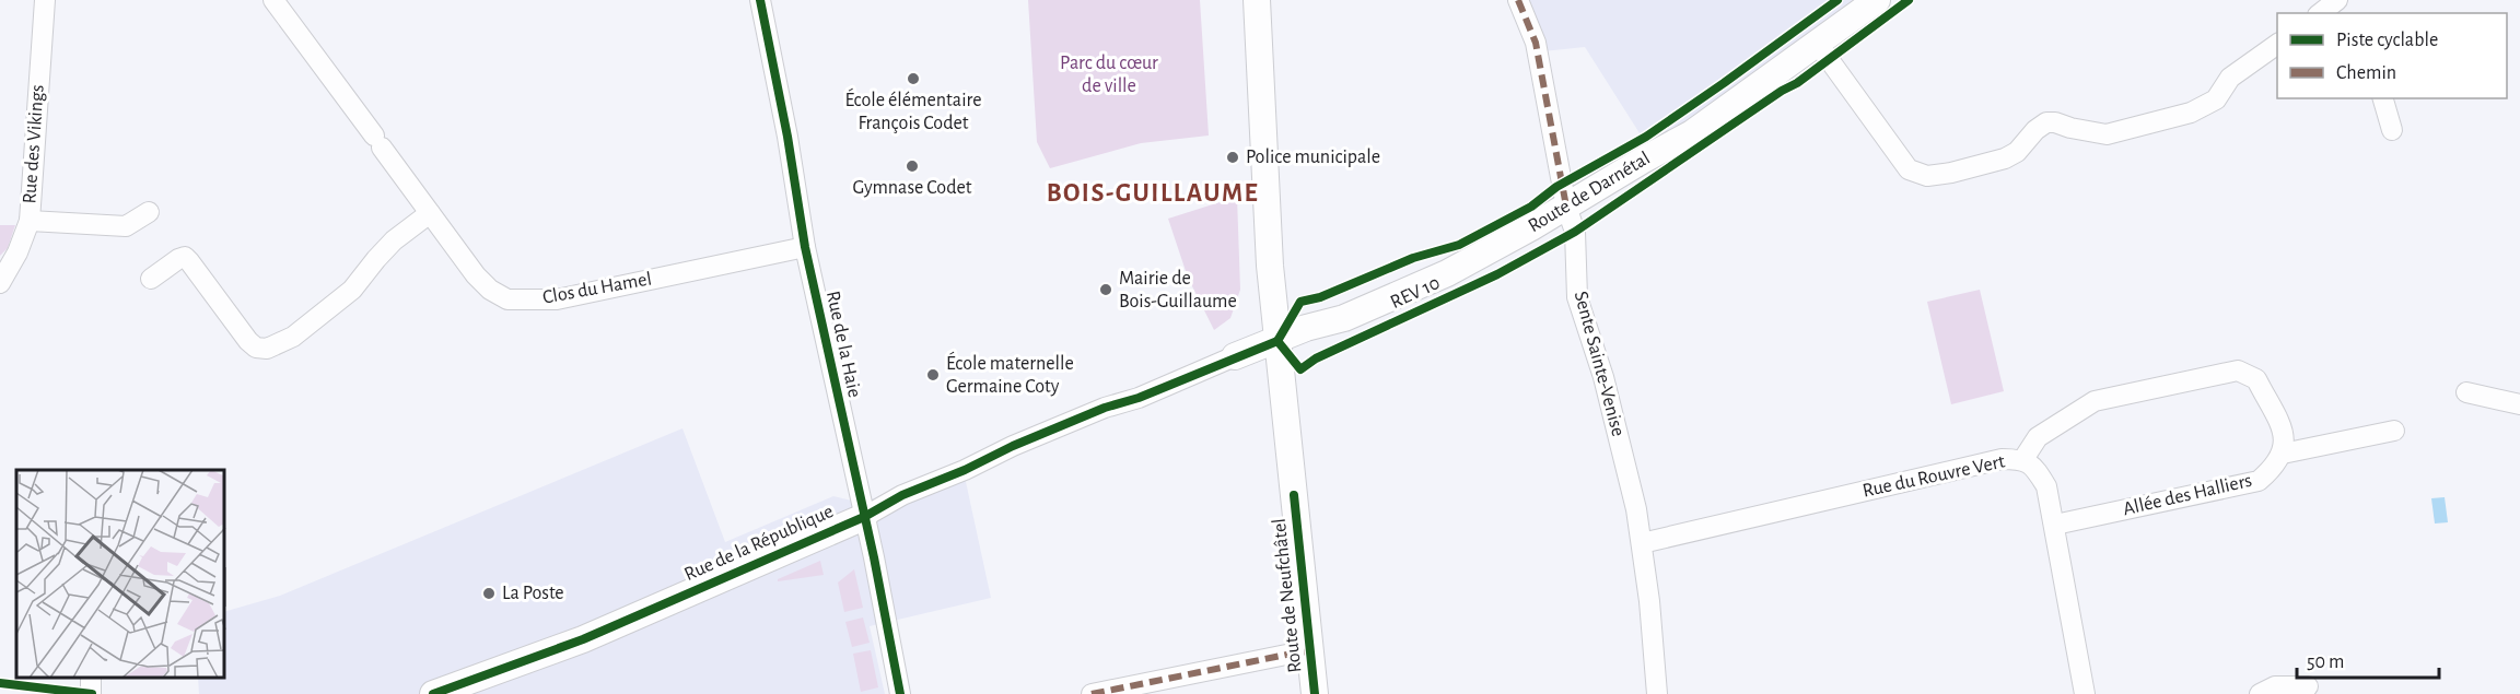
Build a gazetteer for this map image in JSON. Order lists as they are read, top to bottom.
{
  "streets": {
    "main road": ["Route de Darnétal", "Rue de la République", "Route de Neufchâtel"],
    "street": [
      "Rue des Vikings",
      "Clos du Hamel",
      "Rue de la Haie",
      "Sente Sainte-Venise",
      "Rue du Rouvre Vert",
      "Allée des Halliers"
    ],
    "cycle path": ["REV 10"]
  },
  "crossings": [
    ["Route de Darnétal", "Sente Sainte-Venise"],
    ["Route de Darnétal", "Rue de la République"],
    ["Route de Darnétal", "Route de Neufchâtel"],
    ["Clos du Hamel", "Rue de la Haie"],
    ["Rue de la Haie", "Rue de la République"],
    ["Sente Sainte-Venise", "Rue du Rouvre Vert"],
    ["Rue du Rouvre Vert", "Allée des Halliers"],
    ["Rue de la République", "Route de Neufchâtel"]
  ],
  "districts": ["BOIS-GUILLAUME"],
  "parks": ["Parc du cœur de ville"],
  "places": [
    "École élémentaire François Codet",
    "Police municipale",
    "Gymnase Codet",
    "Mairie de Bois-Guillaume",
    "École maternelle Germaine Coty",
    "La Poste"
  ],
  "legend": ["Piste cyclable", "Chemin"],
  "scale_bar": "50 m"
}
